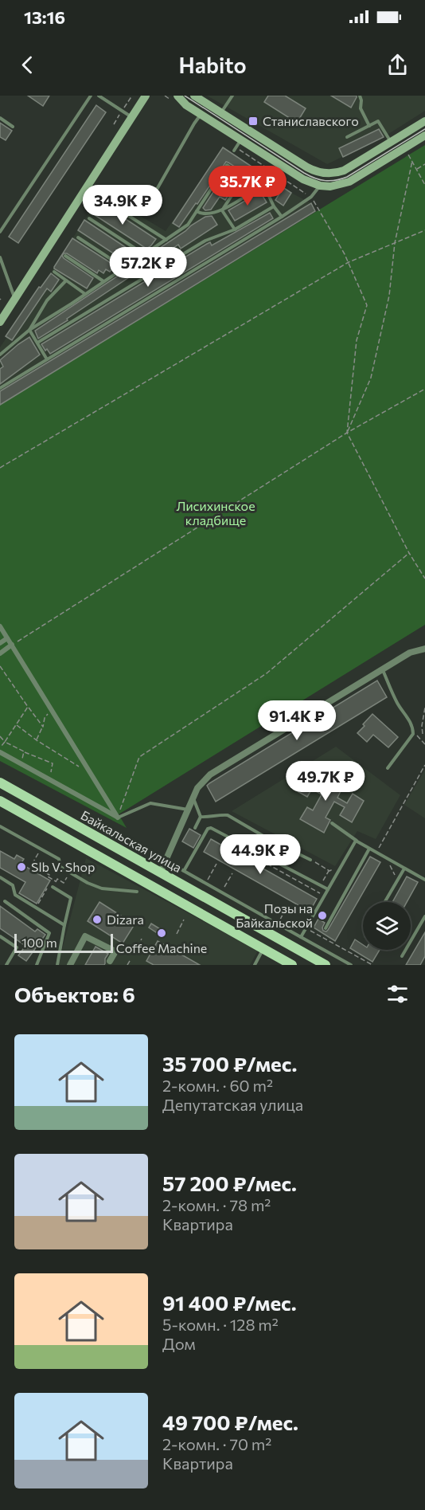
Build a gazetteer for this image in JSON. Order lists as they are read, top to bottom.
{
  "streets": {
    "main road": ["Байкальская улица"]
  },
  "parks": ["Лисихинское кладбище"],
  "places": {
    "transit": ["Станиславского"],
    "other": [
      "Slb V. Shop",
      "Позы на Байкальской",
      "Dizara",
      "Coffee Machine"
    ]
  },
  "scale_bar": "100 m",
  "page": {
    "status": "13:16",
    "header": "Habito",
    "price": [
      "35.7K ₽",
      "34.9K ₽",
      "57.2K ₽",
      "91.4K ₽",
      "49.7K ₽",
      "44.9K ₽"
    ],
    "scale": "100 m",
    "heading": "Объектов: 6",
    "list": [
      {
        "name": "35 700 ₽/мес.",
        "note": "2-комн. · 60 m² · Депутатская улица"
      },
      {
        "name": "57 200 ₽/мес.",
        "note": "2-комн. · 78 m² · Квартира"
      },
      {
        "name": "91 400 ₽/мес.",
        "note": "5-комн. · 128 m² · Дом"
      },
      {
        "name": "49 700 ₽/мес.",
        "note": "2-комн. · 70 m² · Квартира"
      }
    ]
  }
}
